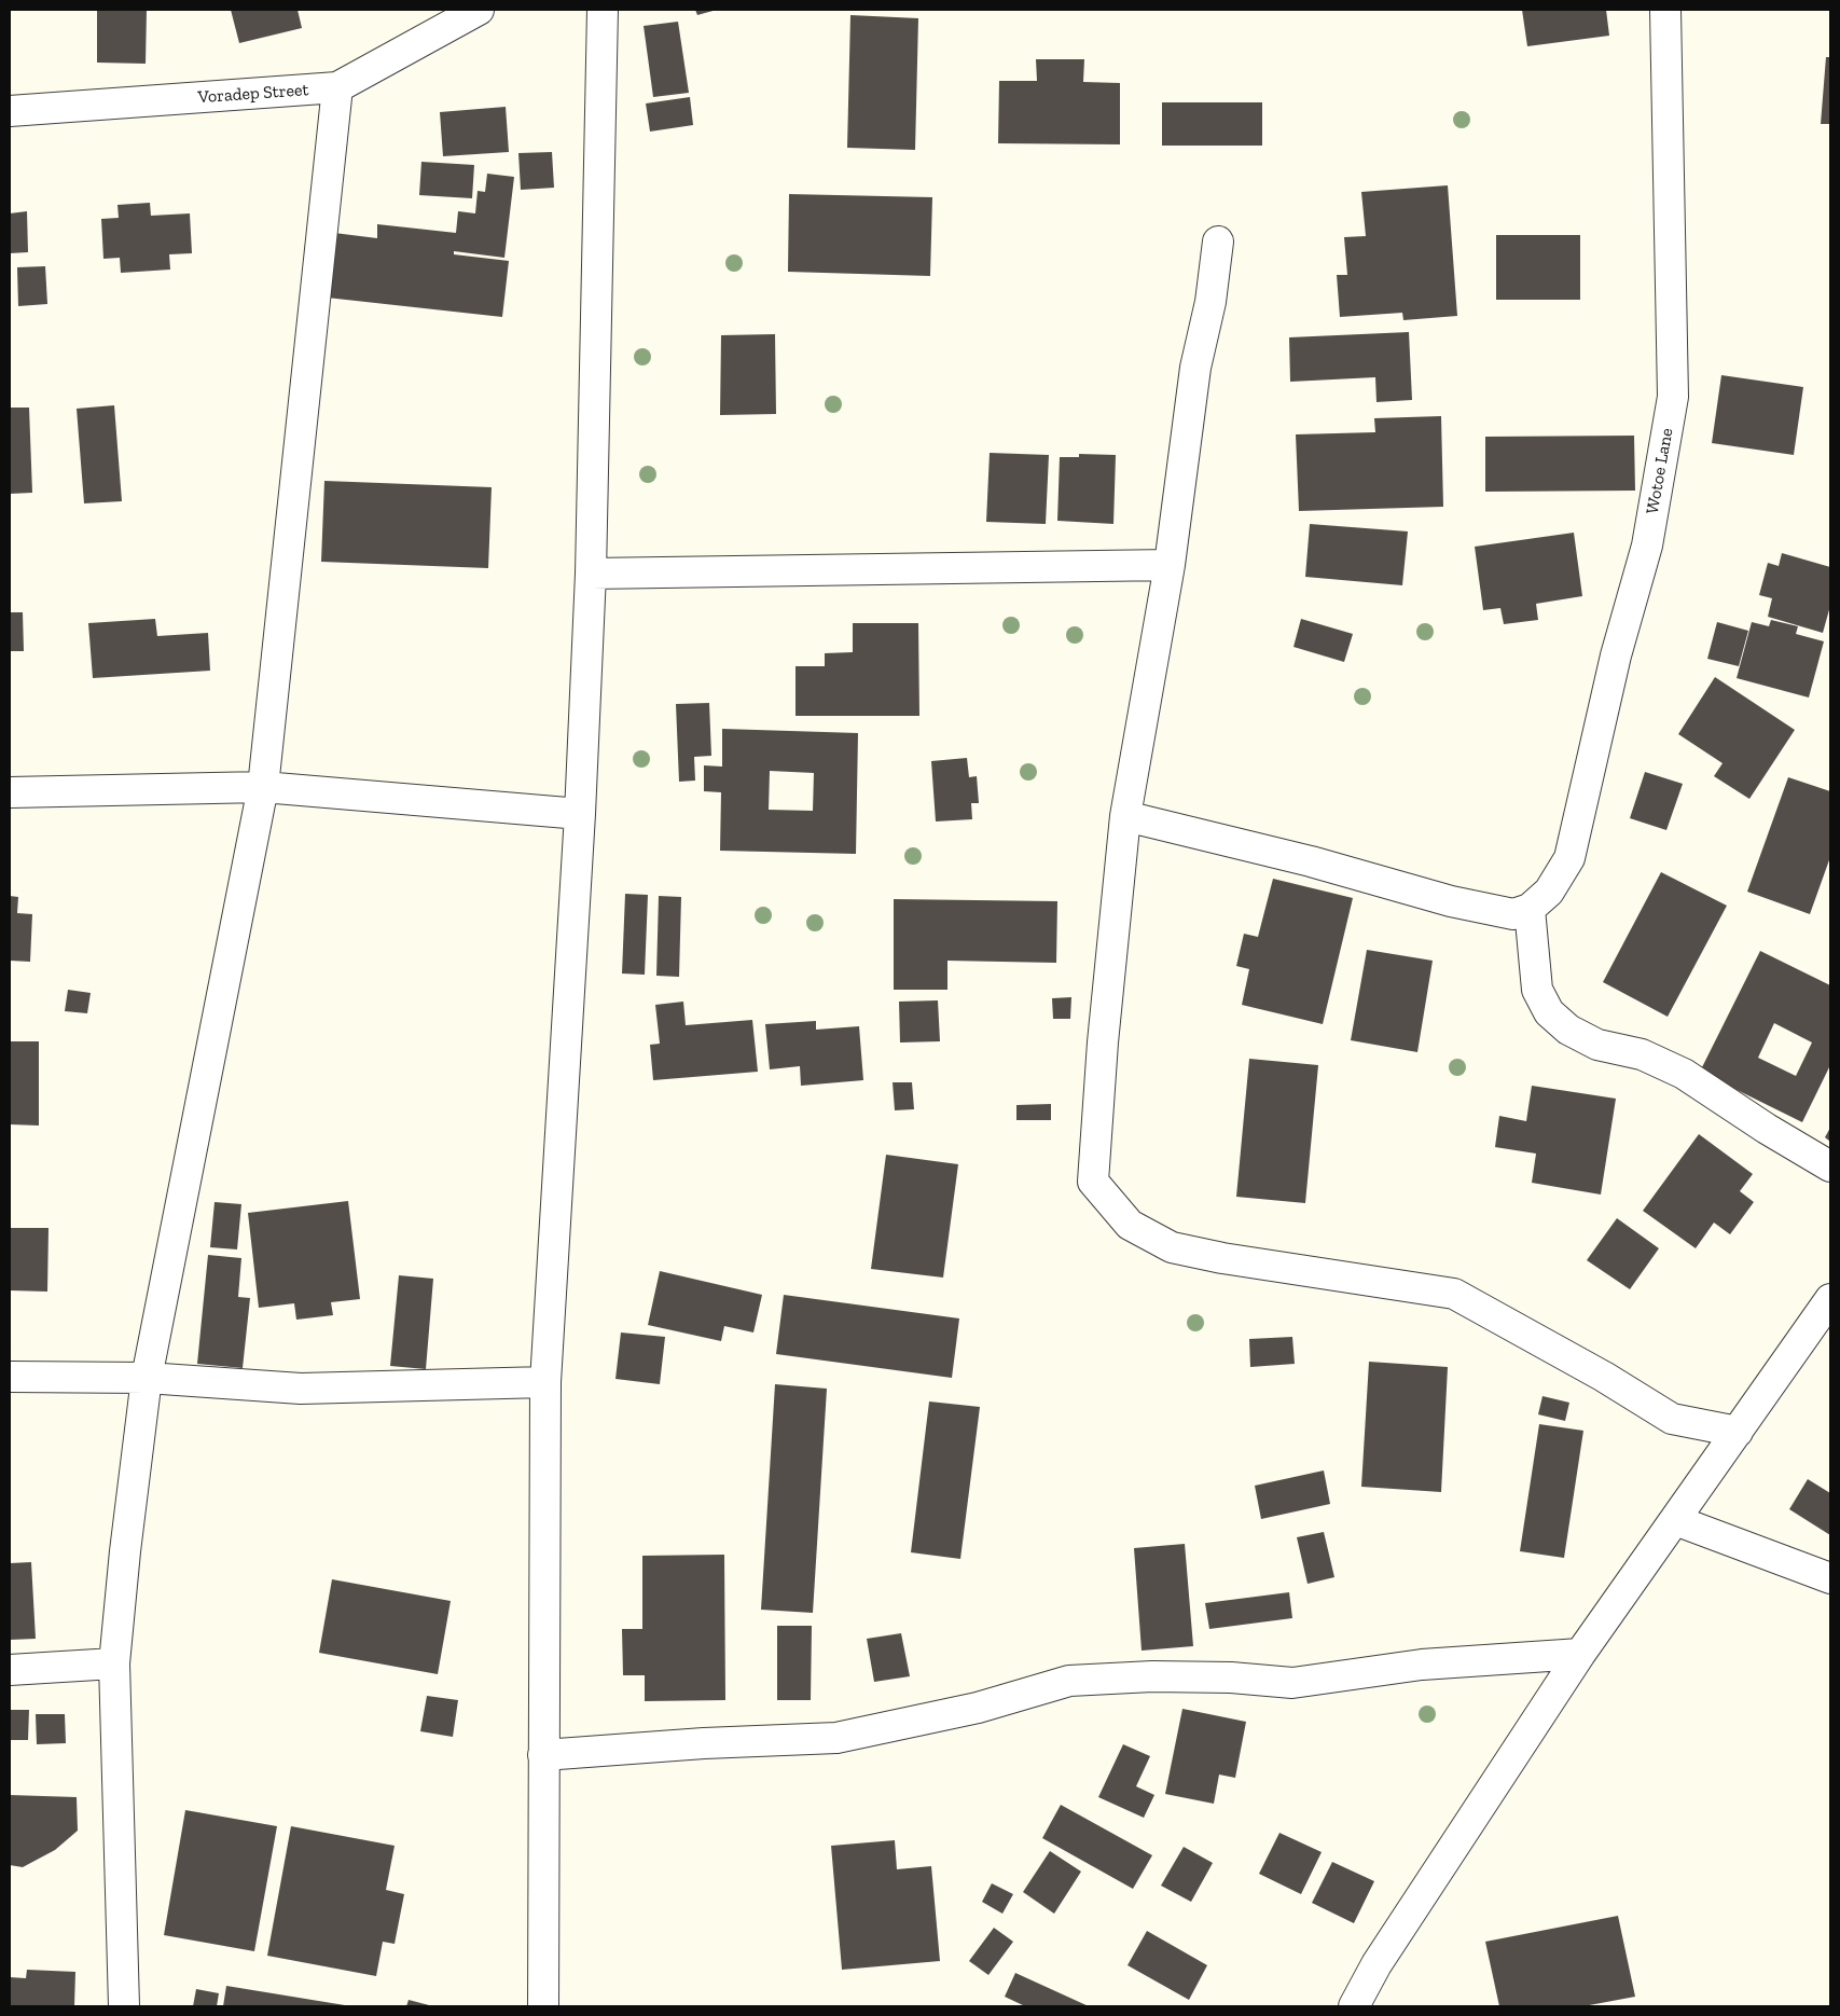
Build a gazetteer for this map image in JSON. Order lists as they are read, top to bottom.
{
  "streets": {
    "street": ["Voradep Street", "Wotoe Lane"]
  }
}
